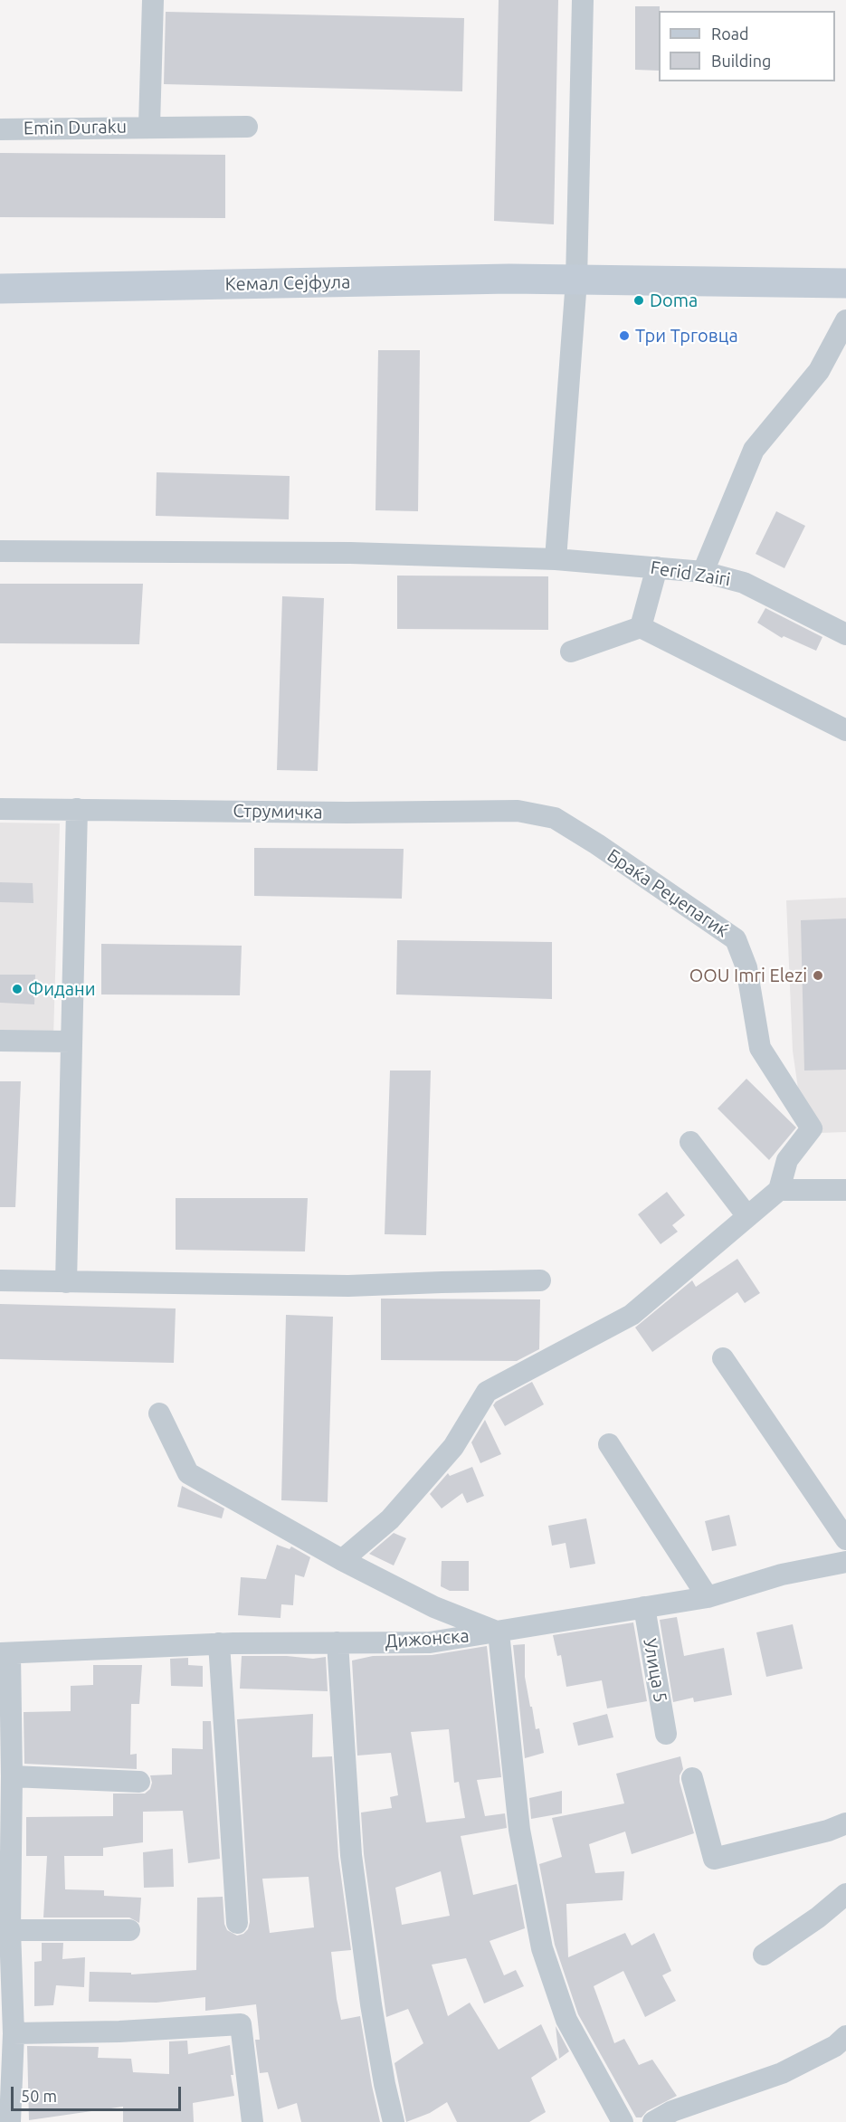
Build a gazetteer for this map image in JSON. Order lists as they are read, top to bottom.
{
  "streets": {
    "street": [
      "Emin Duraku",
      "Кемал Сејфула",
      "Ferid Zairi",
      "Струмичка",
      "Браќа Реџепагиќ",
      "Дижонска",
      "Улица 5"
    ]
  },
  "crossings": [
    ["Струмичка", "Браќа Реџепагиќ"],
    ["Дижонска", "Улица 5"]
  ],
  "places": [
    "Doma",
    "Три Трговца",
    "OOU Imri Elezi",
    "Фидани"
  ],
  "legend": ["Road", "Building"],
  "scale_bar": "50 m"
}
